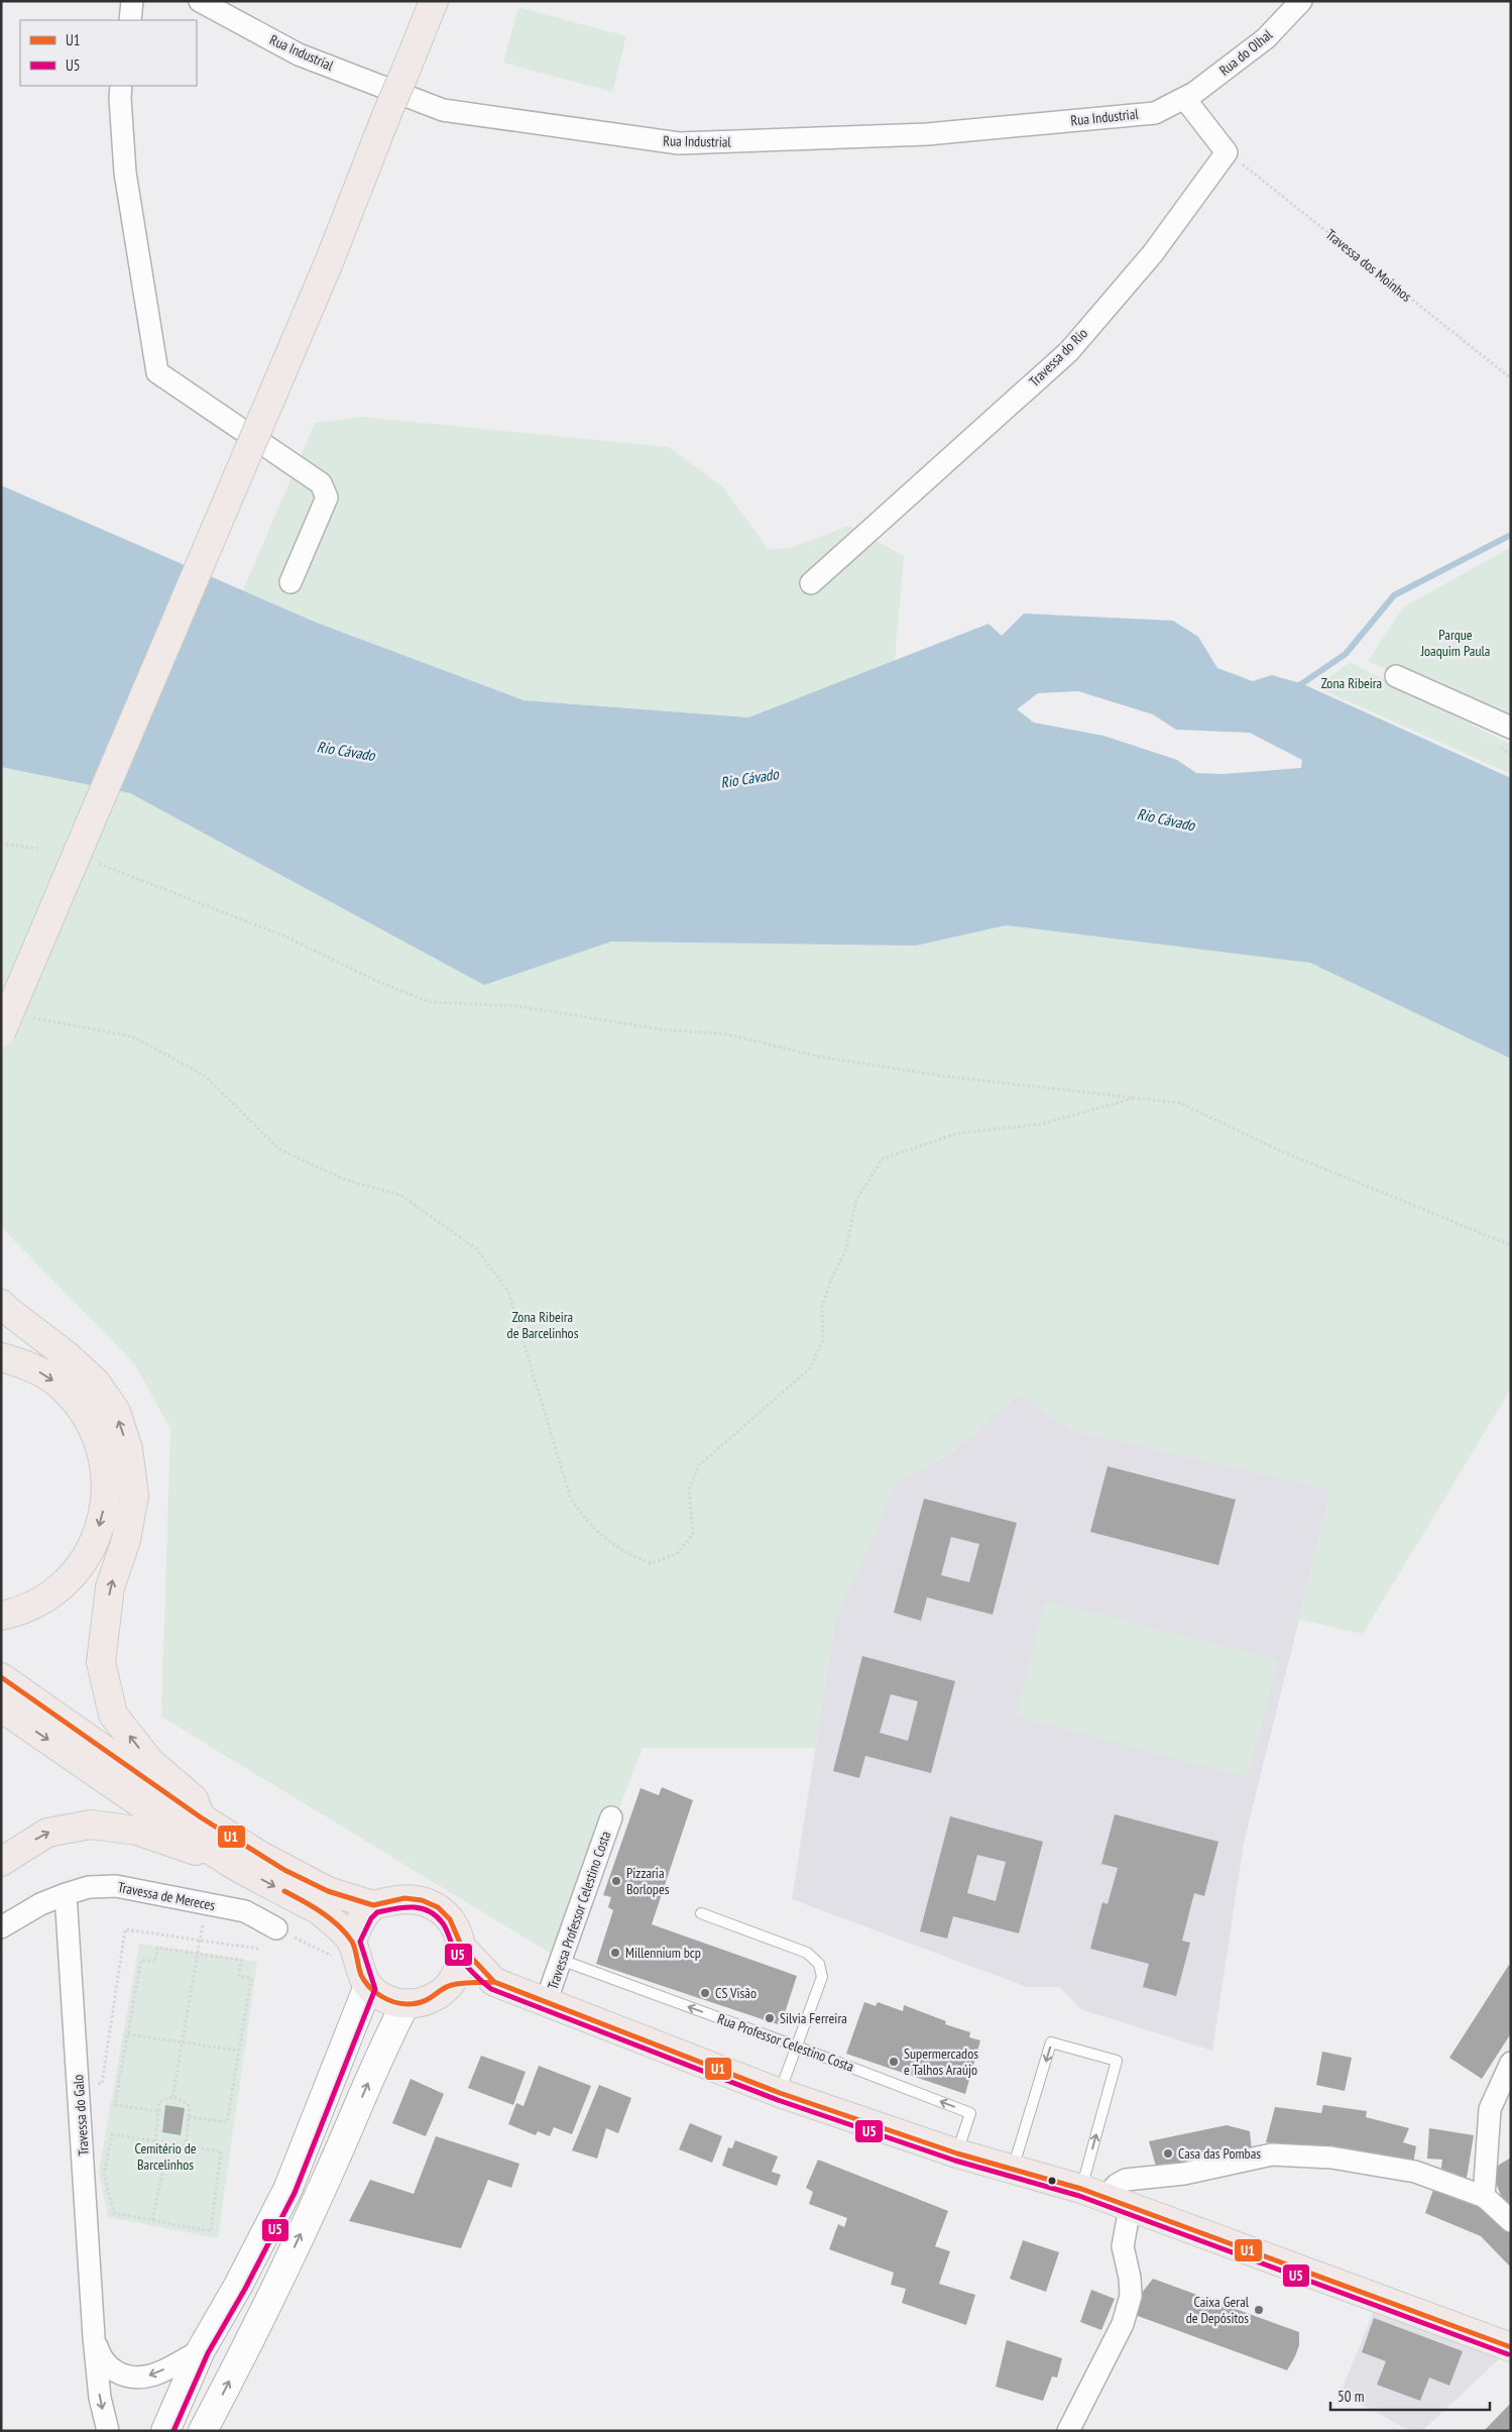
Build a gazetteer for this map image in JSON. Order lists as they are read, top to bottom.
{
  "streets": {
    "street": [
      "Rua Industrial",
      "Rua do Olhal",
      "Travessa do Rio",
      "Travessa de Mereces",
      "Travessa Professor Celestino Costa",
      "Travessa do Galo"
    ],
    "lane": ["Rua Professor Celestino Costa"],
    "path": ["Travessa dos Moinhos"]
  },
  "crossings": [
    ["Rua Industrial", "Rua do Olhal"],
    ["Travessa dos Moinhos", "Travessa do Rio"],
    ["Travessa de Mereces", "Travessa do Galo"],
    ["Travessa Professor Celestino Costa", "Rua Professor Celestino Costa"]
  ],
  "one_way": ["Rua Professor Celestino Costa"],
  "water": ["Rio Cávado"],
  "parks": [
    "Parque Joaquim Paula",
    "Zona Ribeira",
    "Zona Ribeira de Barcelinhos",
    "Cemitério de Barcelinhos"
  ],
  "places": [
    "Pizzaria Borlopes",
    "Millennium bcp",
    "CS Visão",
    "Silvia Ferreira",
    "Supermercados e Talhos Araújo",
    "Casa das Pombas",
    "Caixa Geral de Depósitos"
  ],
  "lines": ["transit line U1", "transit line U5"],
  "legend": ["U1", "U5"],
  "scale_bar": "50 m"
}
